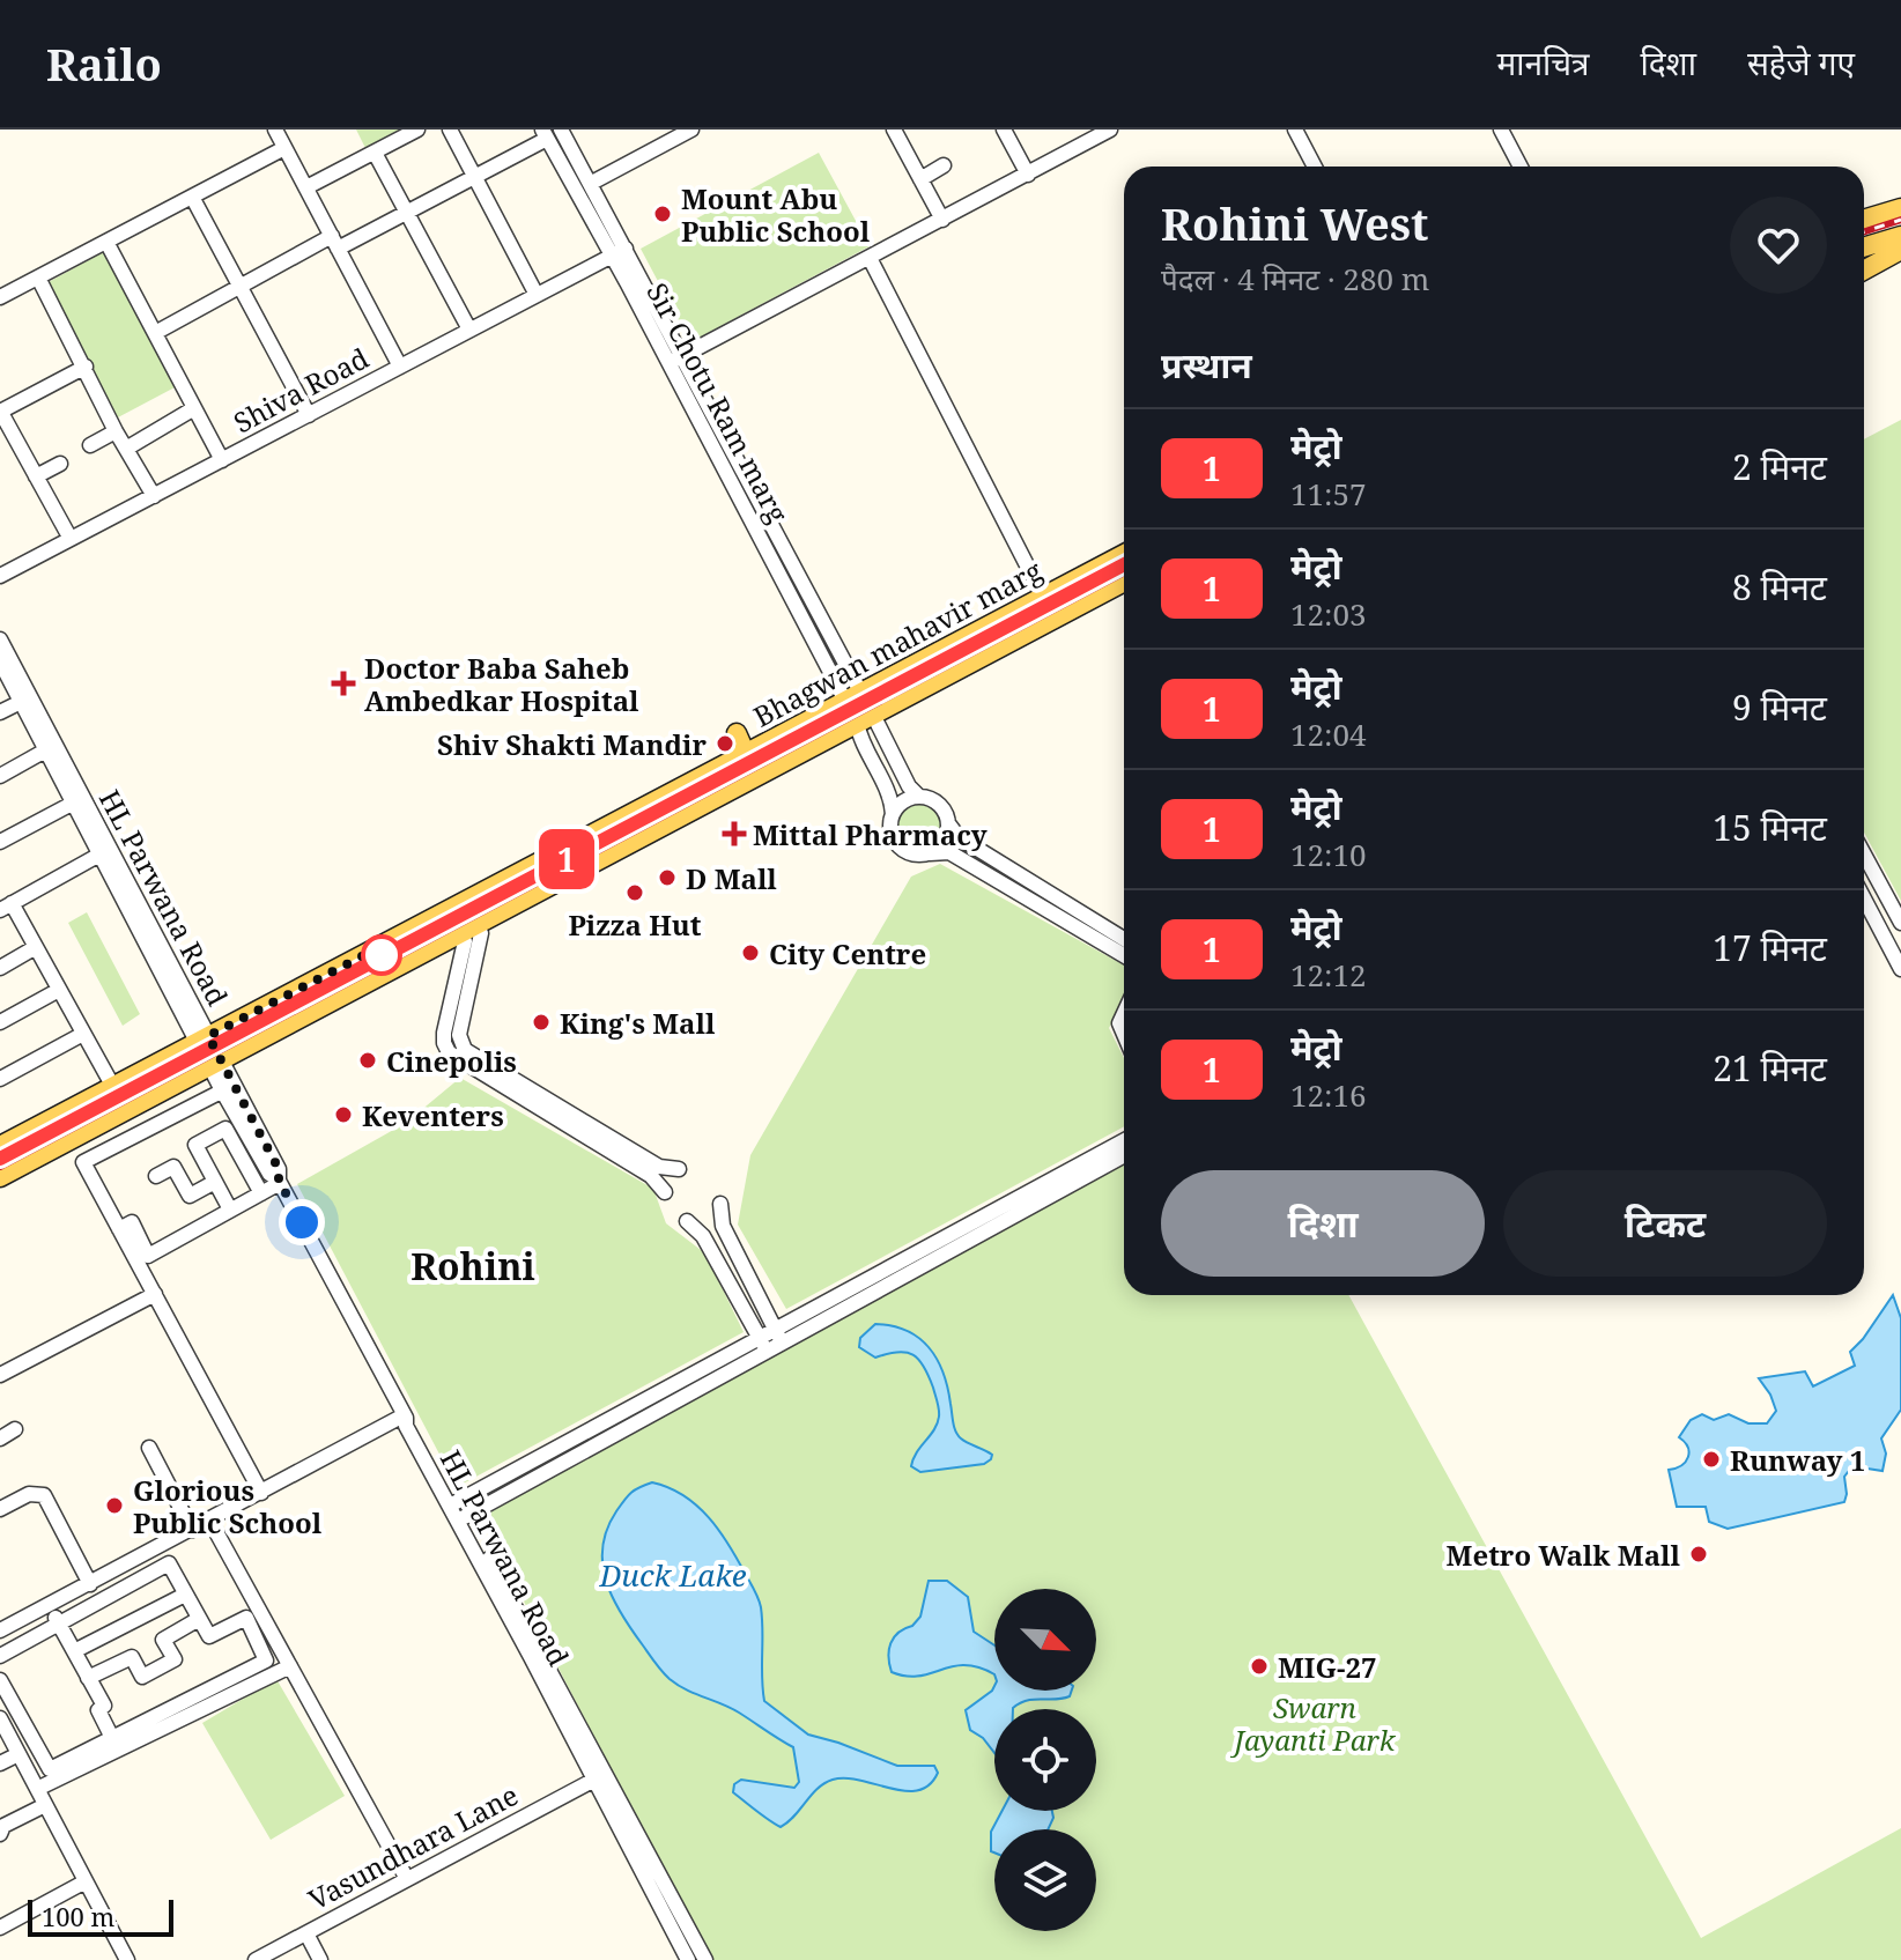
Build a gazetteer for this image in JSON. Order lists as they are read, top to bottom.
{
  "streets": {
    "main road": ["Bhagwan mahavir marg"],
    "street": [
      "Shiva Road",
      "Sir Chotu Ram marg",
      "HL Parwana Road",
      "Vasundhara Lane"
    ]
  },
  "crossings": [
    ["Shiva Road", "Sir Chotu Ram marg"],
    ["Sir Chotu Ram marg", "Bhagwan mahavir marg"],
    ["Bhagwan mahavir marg", "HL Parwana Road"],
    ["HL Parwana Road", "Vasundhara Lane"]
  ],
  "districts": ["Rohini"],
  "water": ["Duck Lake"],
  "parks": ["Swarn Jayanti Park"],
  "places": {
    "other": [
      "Mount Abu Public School",
      "Shiv Shakti Mandir",
      "D Mall",
      "Pizza Hut",
      "City Centre",
      "King's Mall",
      "Cinepolis",
      "Keventers",
      "Runway 1",
      "Glorious Public School",
      "Metro Walk Mall",
      "MIG-27"
    ],
    "health": ["Doctor Baba Saheb Ambedkar Hospital", "Mittal Pharmacy"]
  },
  "lines": ["metro line 1"],
  "scale_bar": "100 m",
  "north": "bottom right",
  "page": {
    "header": "Railo",
    "nav": ["मानचित्र", "दिशा", "सहेजे गए"],
    "on_map": "1",
    "heading": [
      ["Rohini West", "पैदल · 4 मिनट · 280 m"],
      "प्रस्थान"
    ],
    "list": [
      {
        "mark": "1",
        "name": "मेट्रो",
        "note": "11:57",
        "value": "2 मिनट"
      },
      {
        "mark": "1",
        "name": "मेट्रो",
        "note": "12:03",
        "value": "8 मिनट"
      },
      {
        "mark": "1",
        "name": "मेट्रो",
        "note": "12:04",
        "value": "9 मिनट"
      },
      {
        "mark": "1",
        "name": "मेट्रो",
        "note": "12:10",
        "value": "15 मिनट"
      },
      {
        "mark": "1",
        "name": "मेट्रो",
        "note": "12:12",
        "value": "17 मिनट"
      },
      {
        "mark": "1",
        "name": "मेट्रो",
        "note": "12:16",
        "value": "21 मिनट"
      }
    ],
    "buttons": ["दिशा", "टिकट"],
    "scale": "100 m"
  }
}
